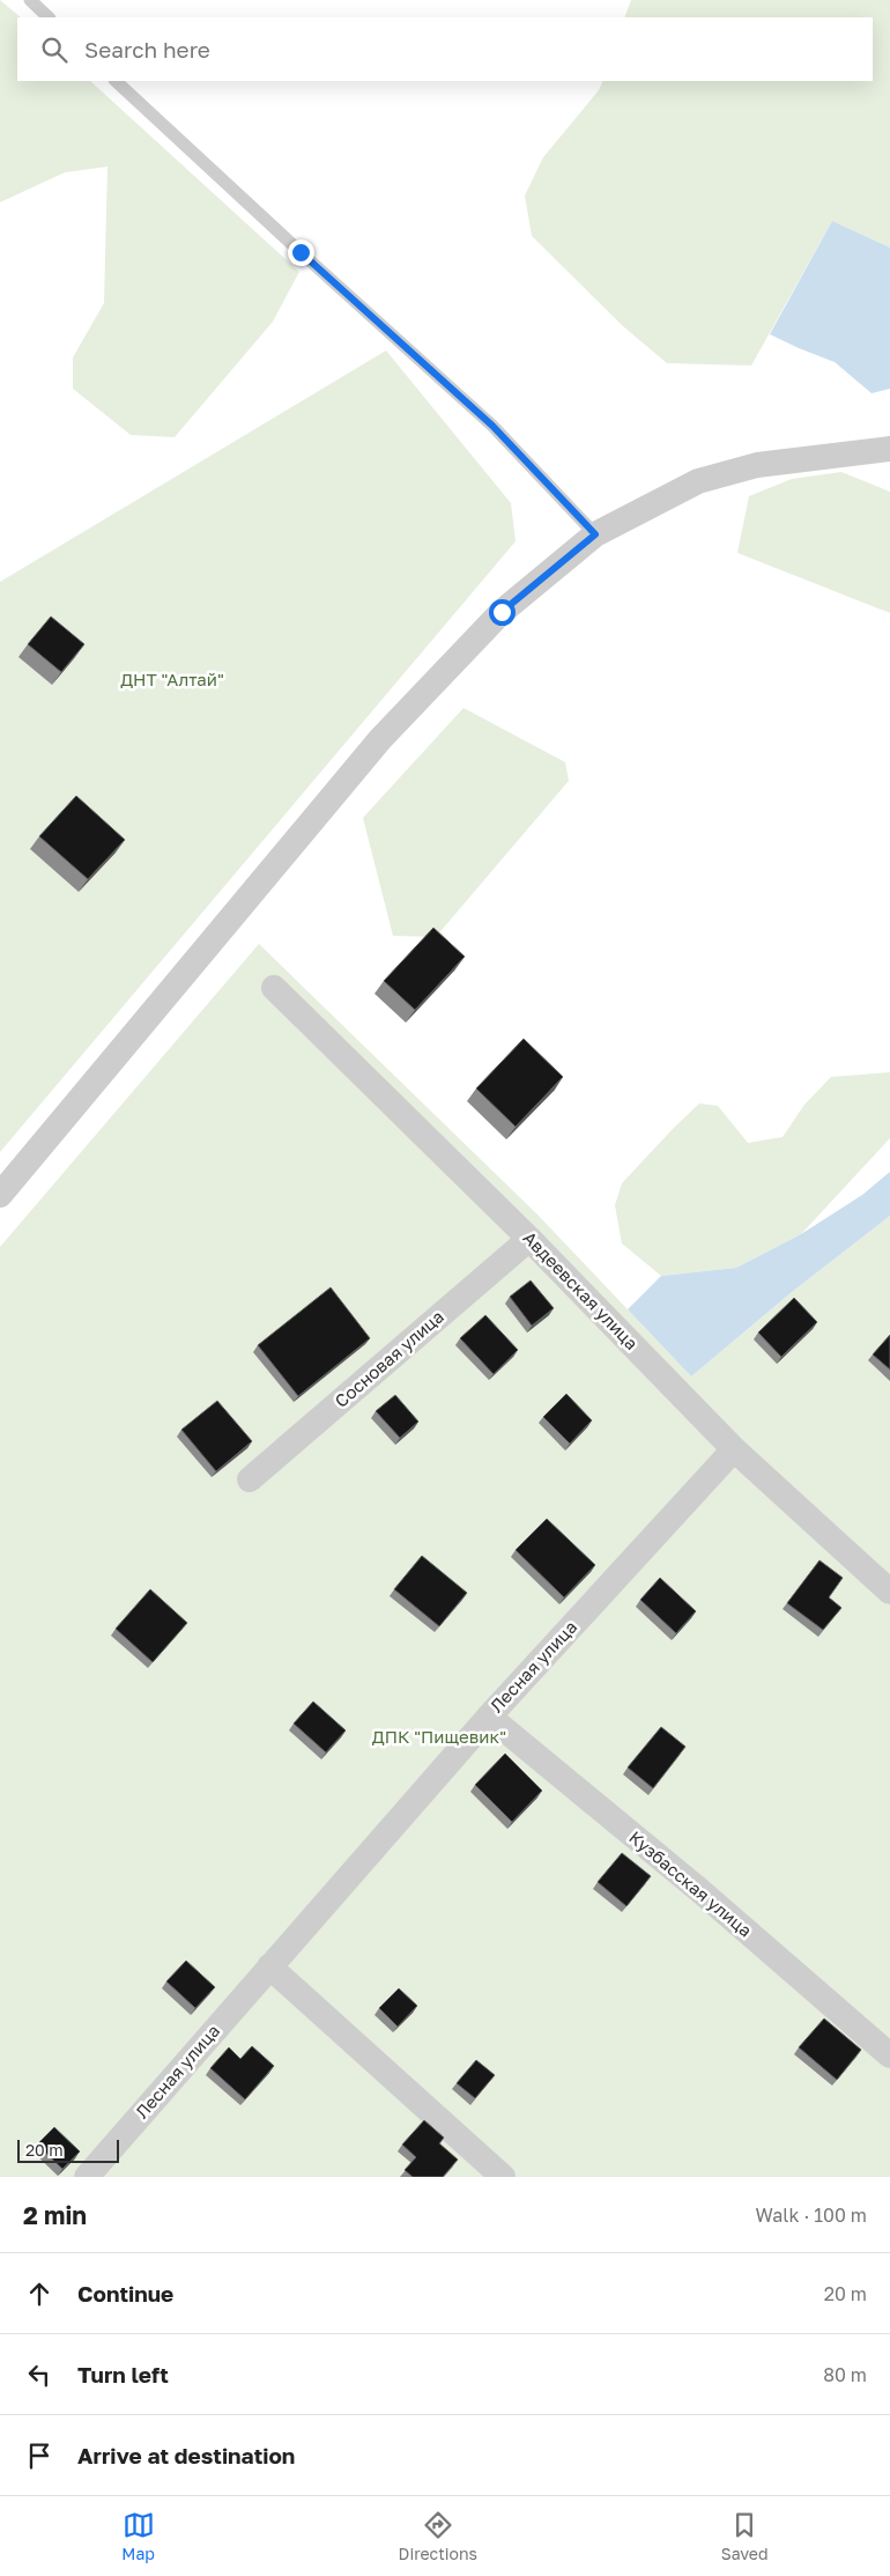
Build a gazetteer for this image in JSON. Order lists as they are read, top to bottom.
{
  "streets": {
    "street": [
      "Авдеевская улица",
      "Сосновая улица",
      "Лесная улица",
      "Кузбасская улица"
    ]
  },
  "crossings": [
    ["Авдеевская улица", "Сосновая улица"],
    ["Авдеевская улица", "Лесная улица"],
    ["Лесная улица", "Кузбасская улица"]
  ],
  "parks": ["ДНТ \"Алтай\"", "ДПК \"Пищевик\""],
  "scale_bar": "20 m",
  "page": {
    "search": "Search here",
    "scale": "20 m",
    "heading": ["2 min", "Walk · 100 m"],
    "list": [
      ["Continue", "20 m"],
      ["Turn left", "80 m"],
      "Arrive at destination"
    ],
    "nav": ["Map", "Directions", "Saved"]
  }
}
